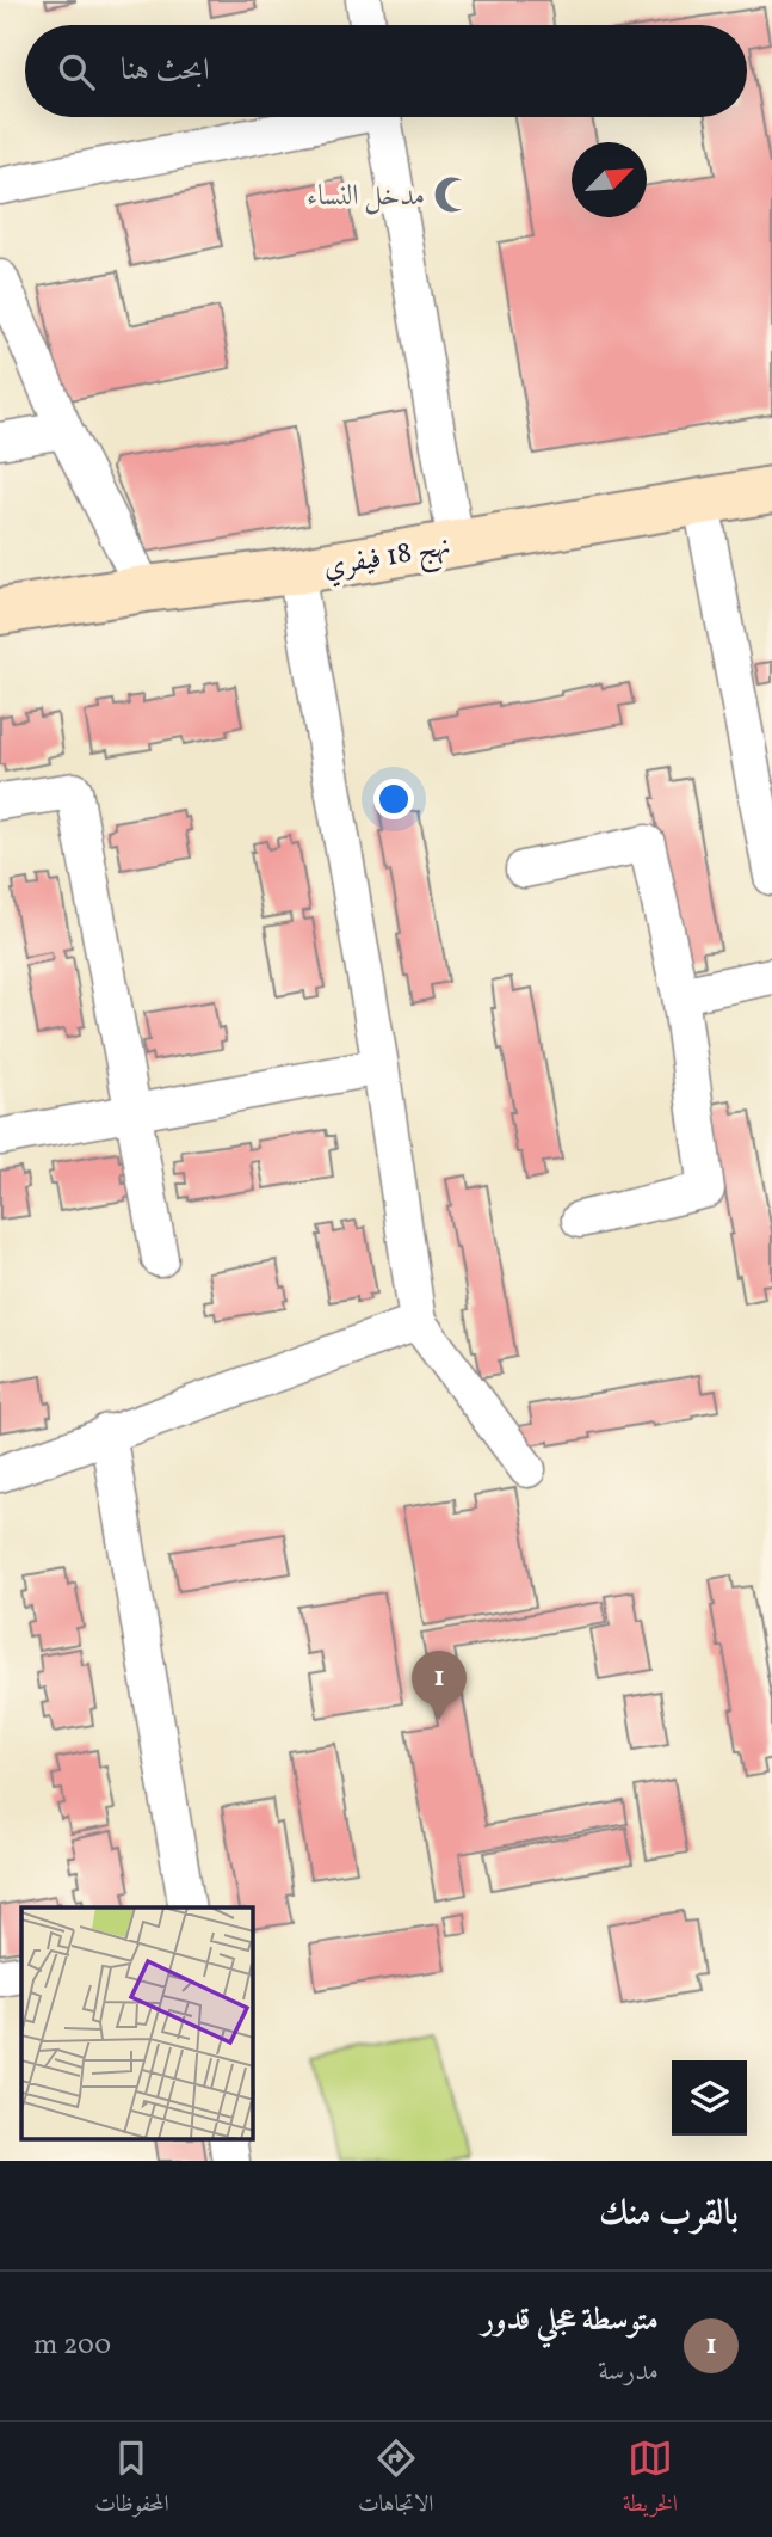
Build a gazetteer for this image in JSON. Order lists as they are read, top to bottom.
{
  "streets": {
    "main road": ["نهج 18 فيفري"]
  },
  "places": {
    "mosque": ["مدخل النساء"]
  },
  "north": "top right",
  "page": {
    "search": "ابحث هنا",
    "pins": "1",
    "heading": "بالقرب منك",
    "list": [
      {
        "mark": "1",
        "name": "متوسطة عجلي قدور",
        "note": "مدرسة",
        "value": "200 m"
      }
    ],
    "nav": ["الخريطة", "الاتجاهات", "المحفوظات"]
  }
}
